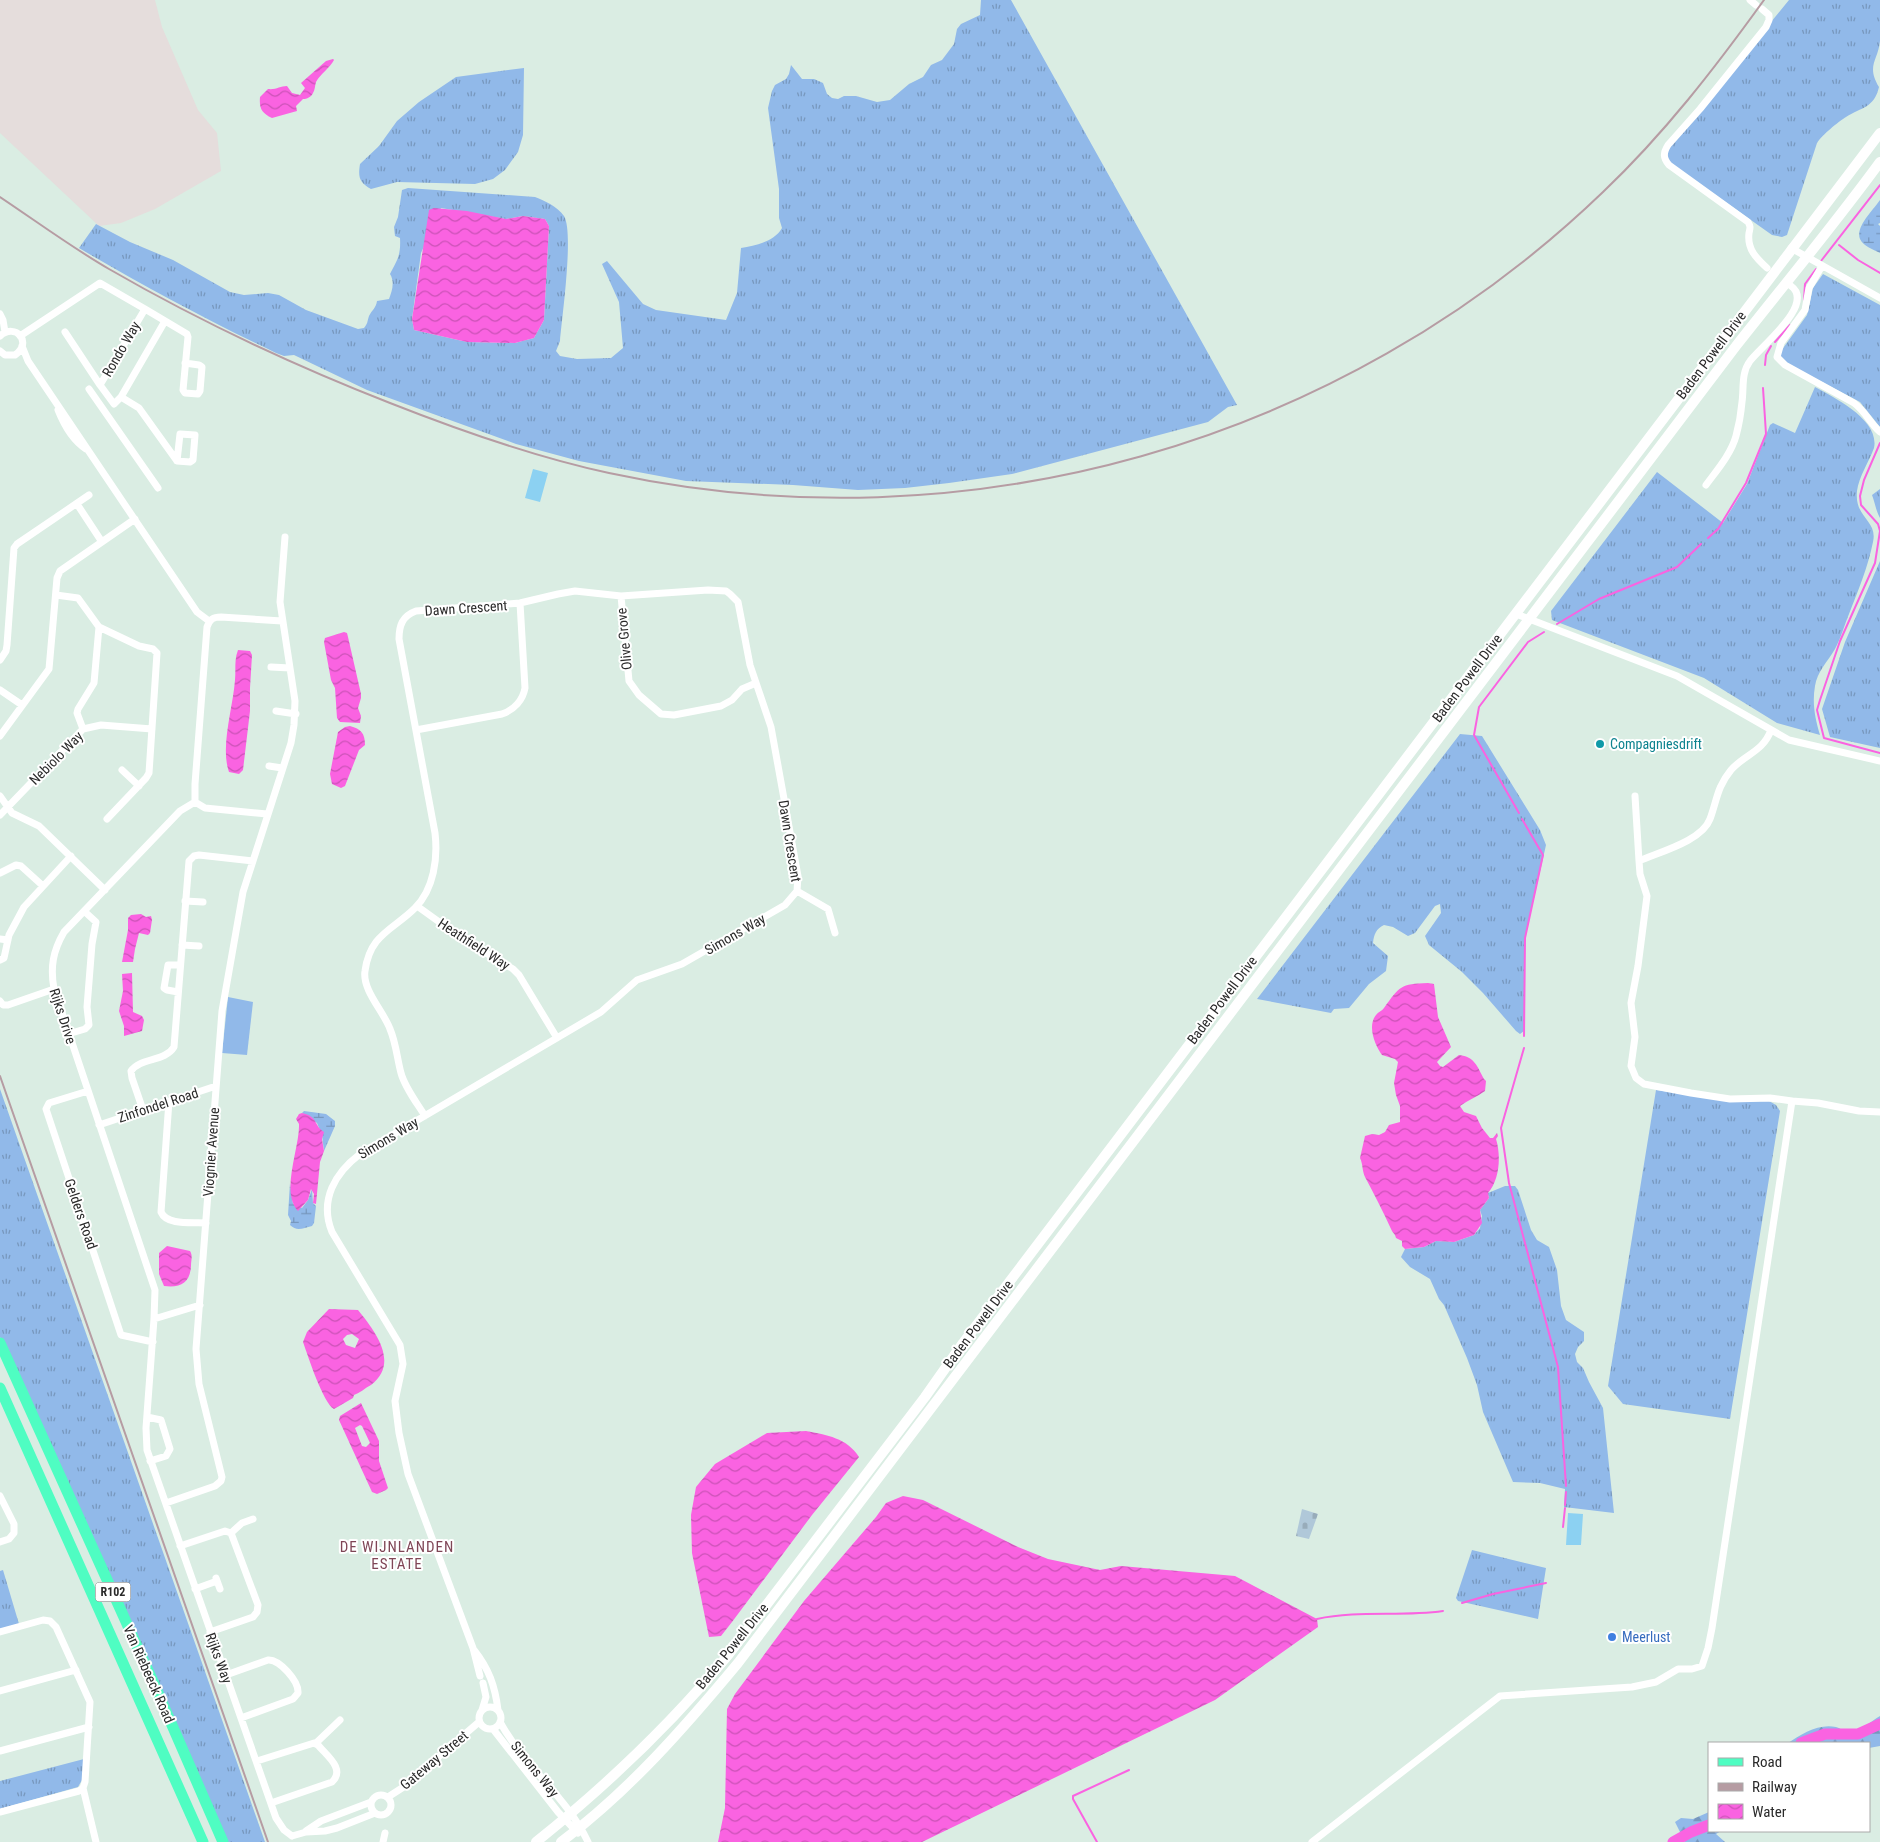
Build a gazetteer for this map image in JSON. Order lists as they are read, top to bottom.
{
  "streets": {
    "main road": ["Baden Powell Drive", "R102", "Van Riebeeck Road"],
    "street": [
      "Rondo Way",
      "Dawn Crescent",
      "Olive Grove",
      "Nebiolo Way",
      "Simons Way",
      "Heathfield Way",
      "Rijks Drive",
      "Zinfondel Road",
      "Viognier Avenue",
      "Gelders Road",
      "Rijks Way",
      "Gateway Street"
    ]
  },
  "crossings": [
    ["Baden Powell Drive", "Simons Way"],
    ["Dawn Crescent", "Olive Grove"],
    ["Dawn Crescent", "Simons Way"],
    ["Dawn Crescent", "Heathfield Way"],
    ["Simons Way", "Heathfield Way"],
    ["Simons Way", "Gateway Street"],
    ["Rijks Drive", "Zinfondel Road"],
    ["Rijks Drive", "Gelders Road"],
    ["Rijks Drive", "Rijks Way"],
    ["Zinfondel Road", "Viognier Avenue"],
    ["Viognier Avenue", "Rijks Way"],
    ["Rijks Way", "Gateway Street"]
  ],
  "districts": ["DE WIJNLANDEN ESTATE"],
  "places": ["Compagniesdrift", "Meerlust"],
  "legend": ["Road", "Railway", "Water"]
}
